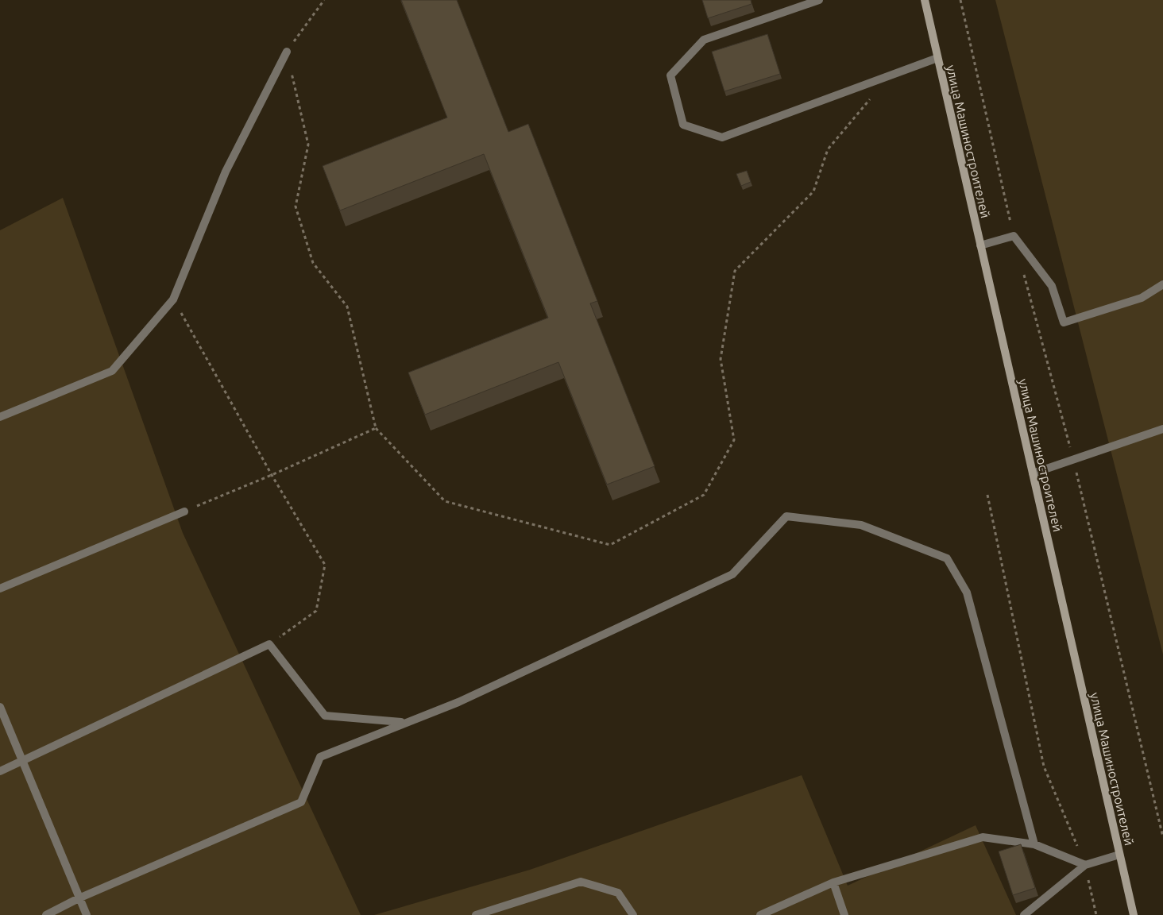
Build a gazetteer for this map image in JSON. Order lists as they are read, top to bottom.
{
  "streets": {
    "street": ["улица Машиностроителей"]
  }
}
